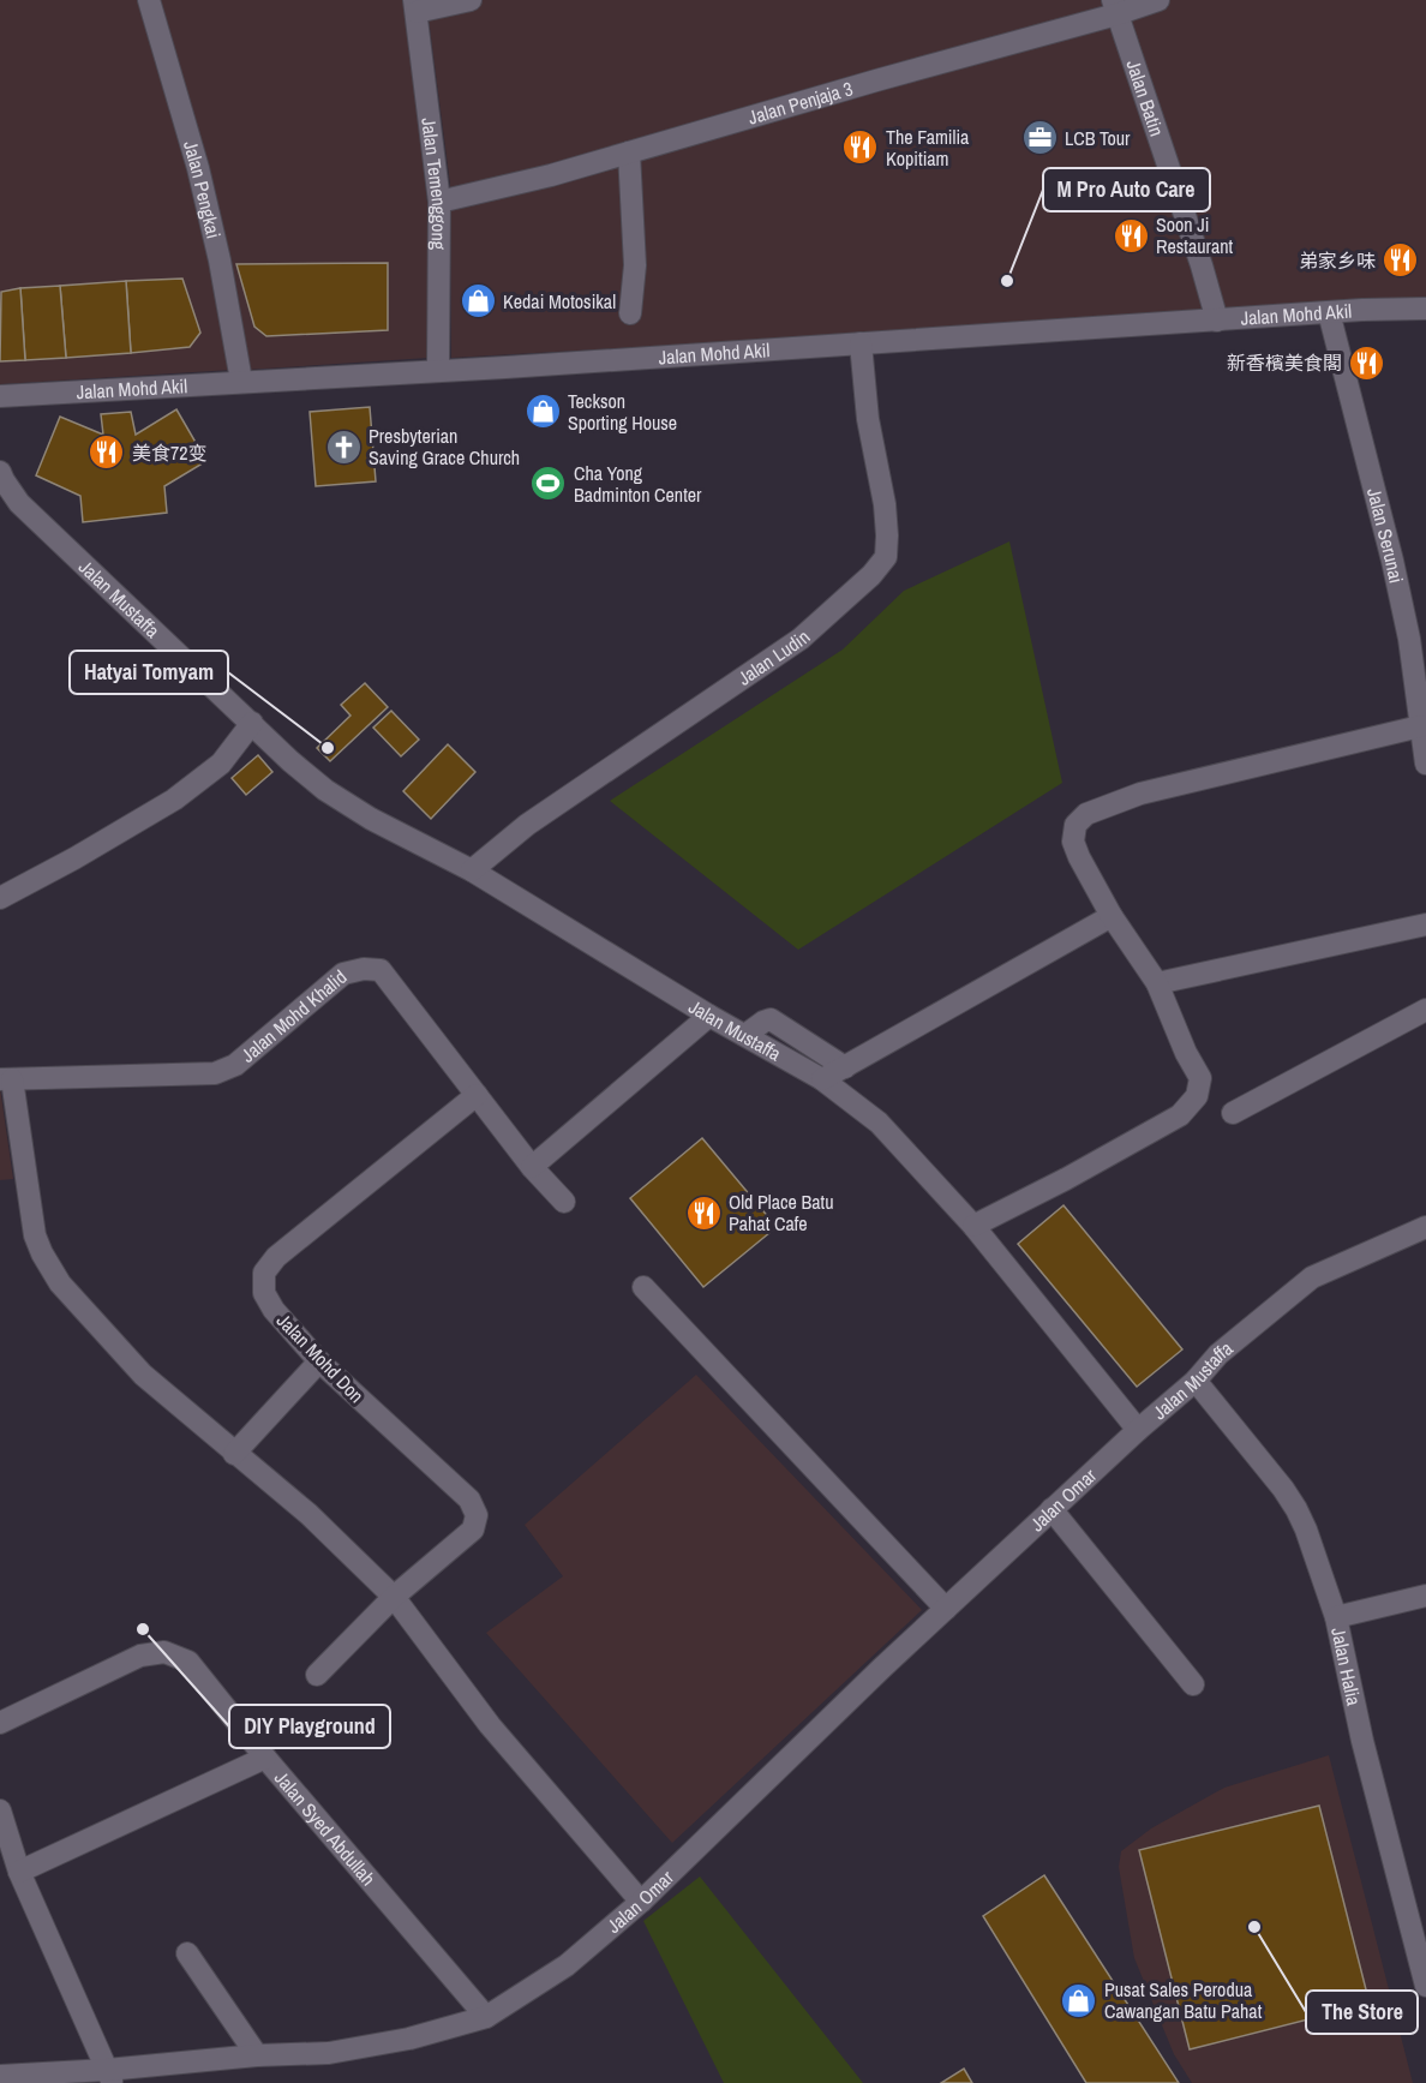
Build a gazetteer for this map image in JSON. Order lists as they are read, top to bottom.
{
  "streets": {
    "street": [
      "Jalan Batin",
      "Jalan Penjaja 3",
      "Jalan Temenggong",
      "Jalan Pengkai",
      "Jalan Mohd Akil",
      "Jalan Serunai",
      "Jalan Mustaffa",
      "Jalan Ludin",
      "Jalan Mohd Khalid",
      "Jalan Mohd Don",
      "Jalan Omar",
      "Jalan Halia",
      "Jalan Syed Abdullah"
    ]
  },
  "crossings": [
    ["Jalan Batin", "Jalan Penjaja 3"],
    ["Jalan Batin", "Jalan Mohd Akil"],
    ["Jalan Penjaja 3", "Jalan Temenggong"],
    ["Jalan Temenggong", "Jalan Mohd Akil"],
    ["Jalan Pengkai", "Jalan Mohd Akil"],
    ["Jalan Mohd Akil", "Jalan Serunai"],
    ["Jalan Mohd Akil", "Jalan Ludin"],
    ["Jalan Mustaffa", "Jalan Ludin"],
    ["Jalan Mustaffa", "Jalan Omar"],
    ["Jalan Mustaffa", "Jalan Halia"],
    ["Jalan Mohd Khalid", "Jalan Mohd Don"],
    ["Jalan Omar", "Jalan Syed Abdullah"]
  ],
  "places": {
    "office": ["LCB Tour"],
    "restaurant": [
      "The Familia Kopitiam",
      "Soon Ji Restaurant",
      "弟家乡味",
      "新香檳美食閣",
      "美食72变",
      "Old Place Batu Pahat Cafe"
    ],
    "other": [
      "M Pro Auto Care",
      "Hatyai Tomyam",
      "DIY Playground",
      "The Store"
    ],
    "shop": ["Kedai Motosikal", "Teckson Sporting House", "Pusat Sales Perodua Cawangan Batu Pahat"],
    "church": ["Presbyterian Saving Grace Church"],
    "sports": ["Cha Yong Badminton Center"]
  }
}
